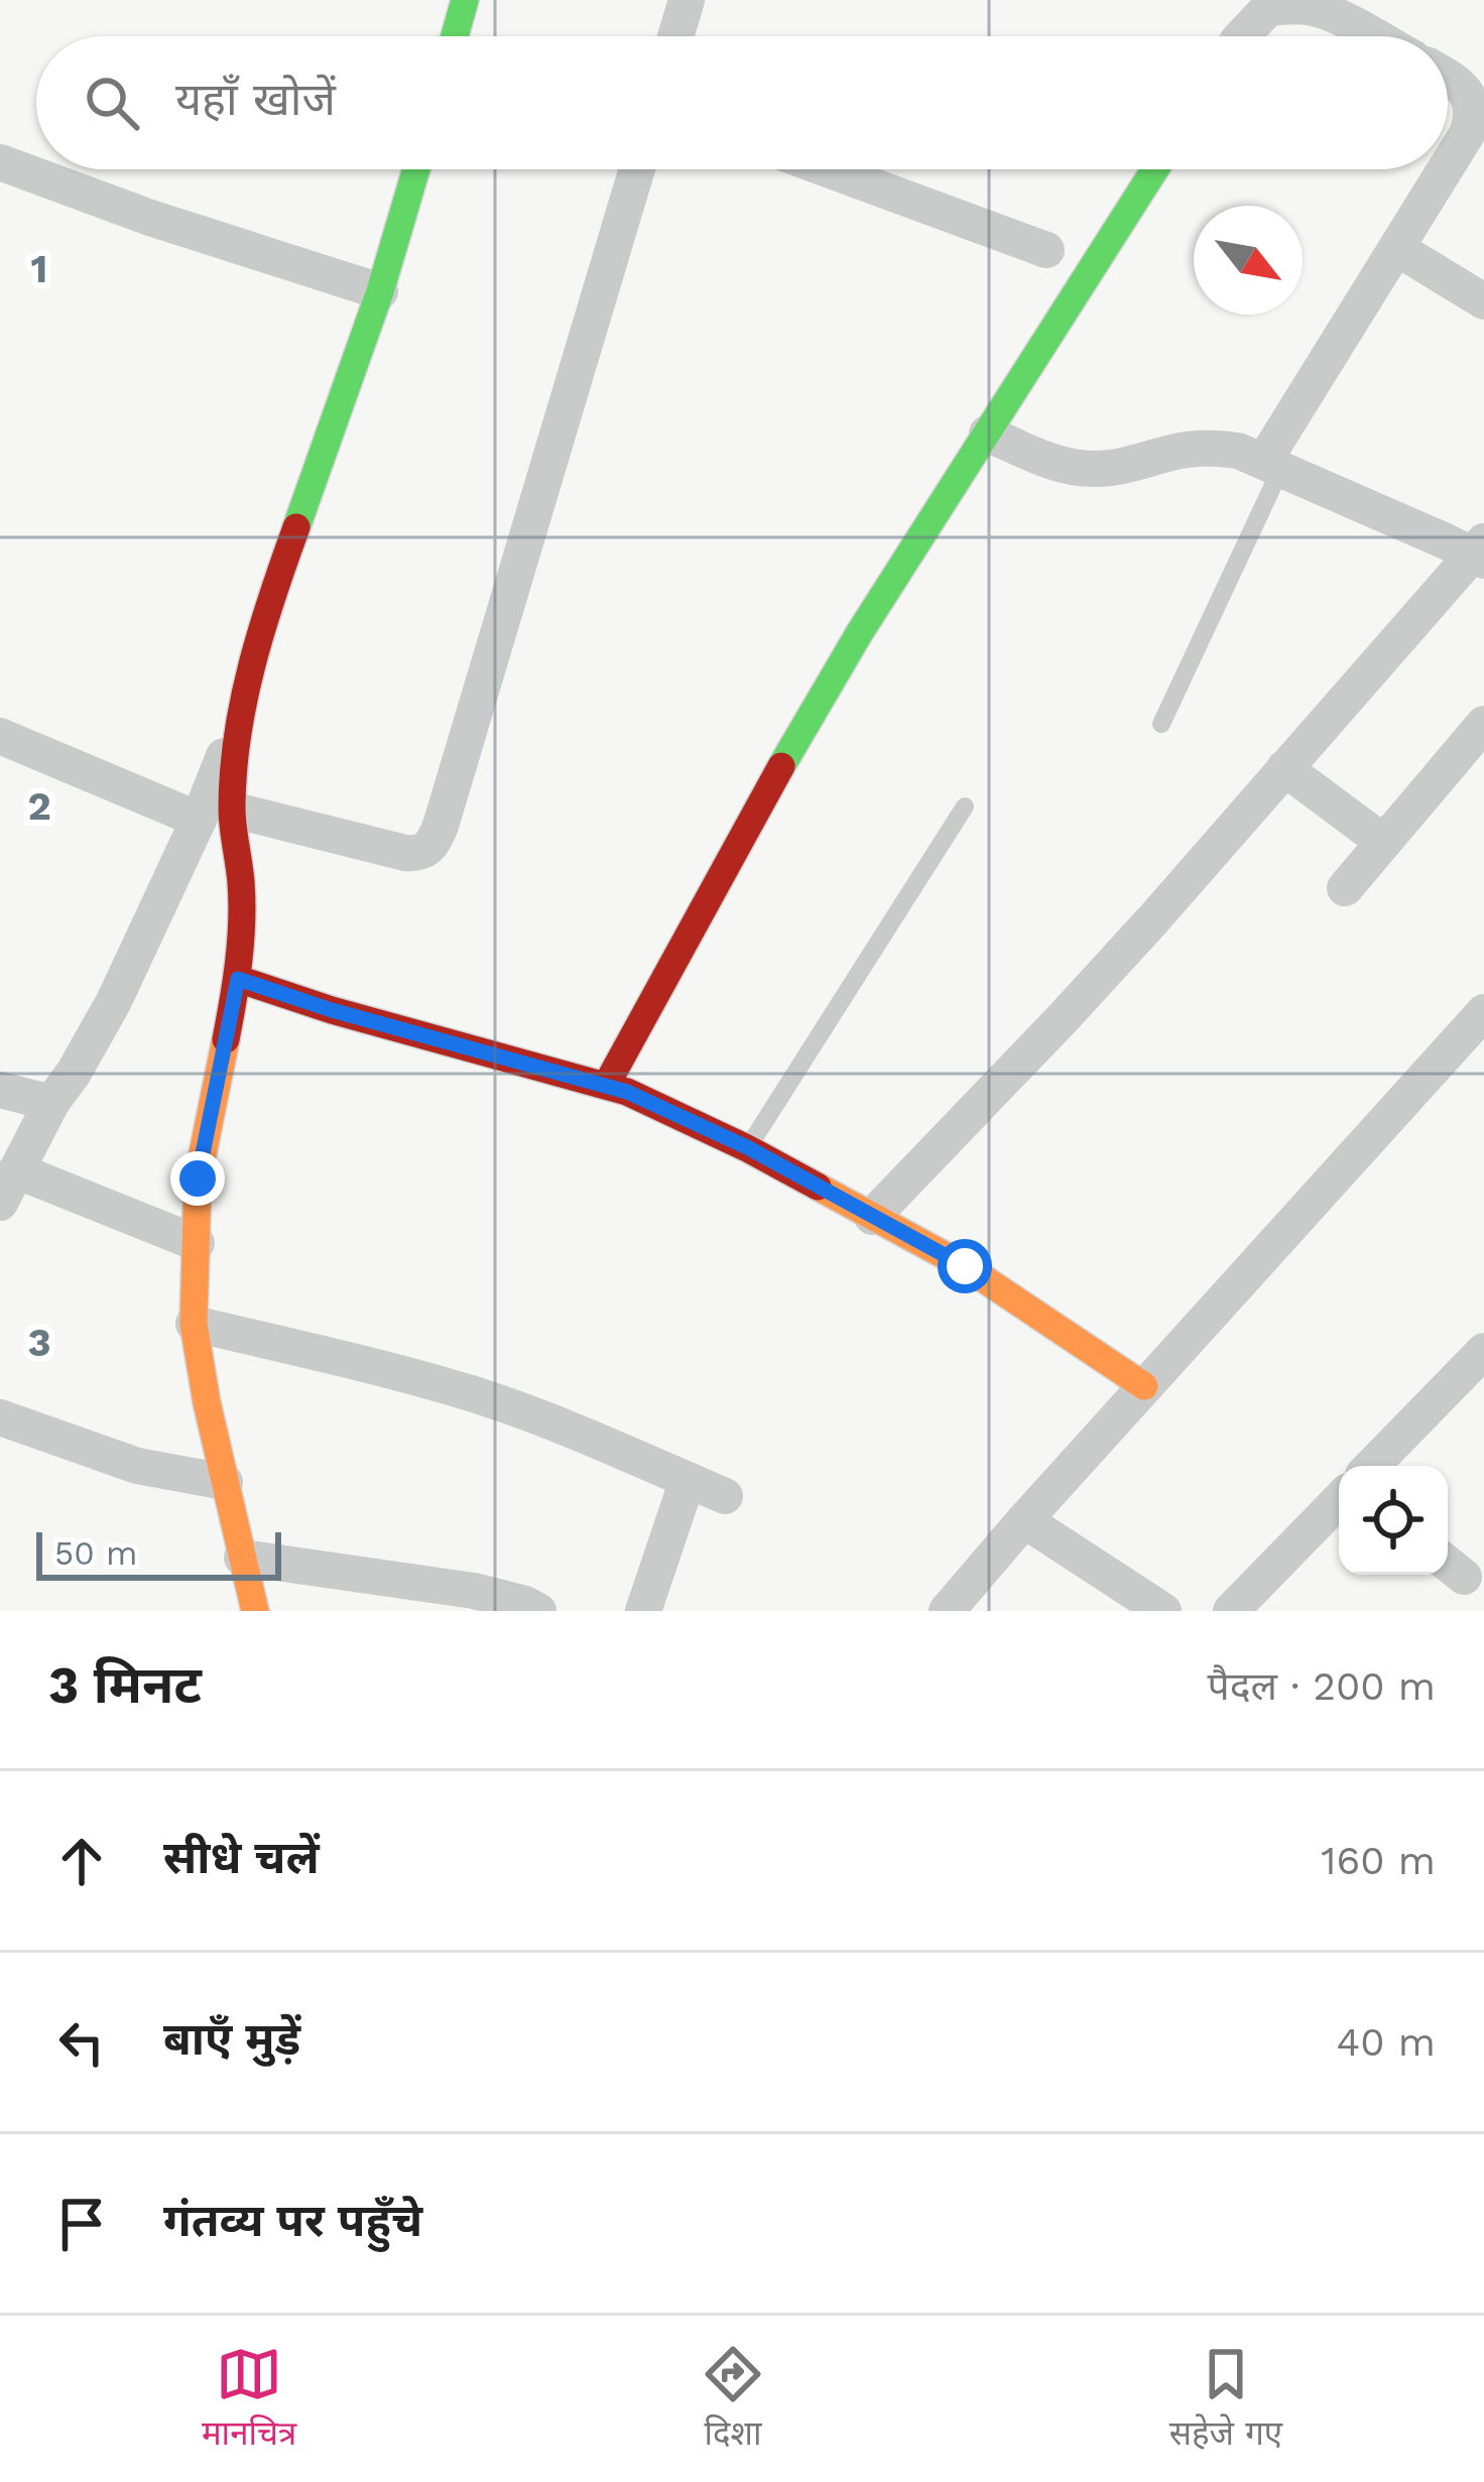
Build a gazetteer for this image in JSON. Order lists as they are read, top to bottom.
{
  "scale_bar": "50 m",
  "north": "bottom right",
  "page": {
    "search": "यहाँ खोजें",
    "scale": "50 m",
    "heading": ["3 मिनट", "पैदल · 200 m"],
    "list": [
      ["सीधे चलें", "160 m"],
      ["बाएँ मुड़ें", "40 m"],
      "गंतव्य पर पहुँचे"
    ],
    "nav": ["मानचित्र", "दिशा", "सहेजे गए"]
  },
  "grid": {
    "rows": ["1", "2", "3"]
  }
}
